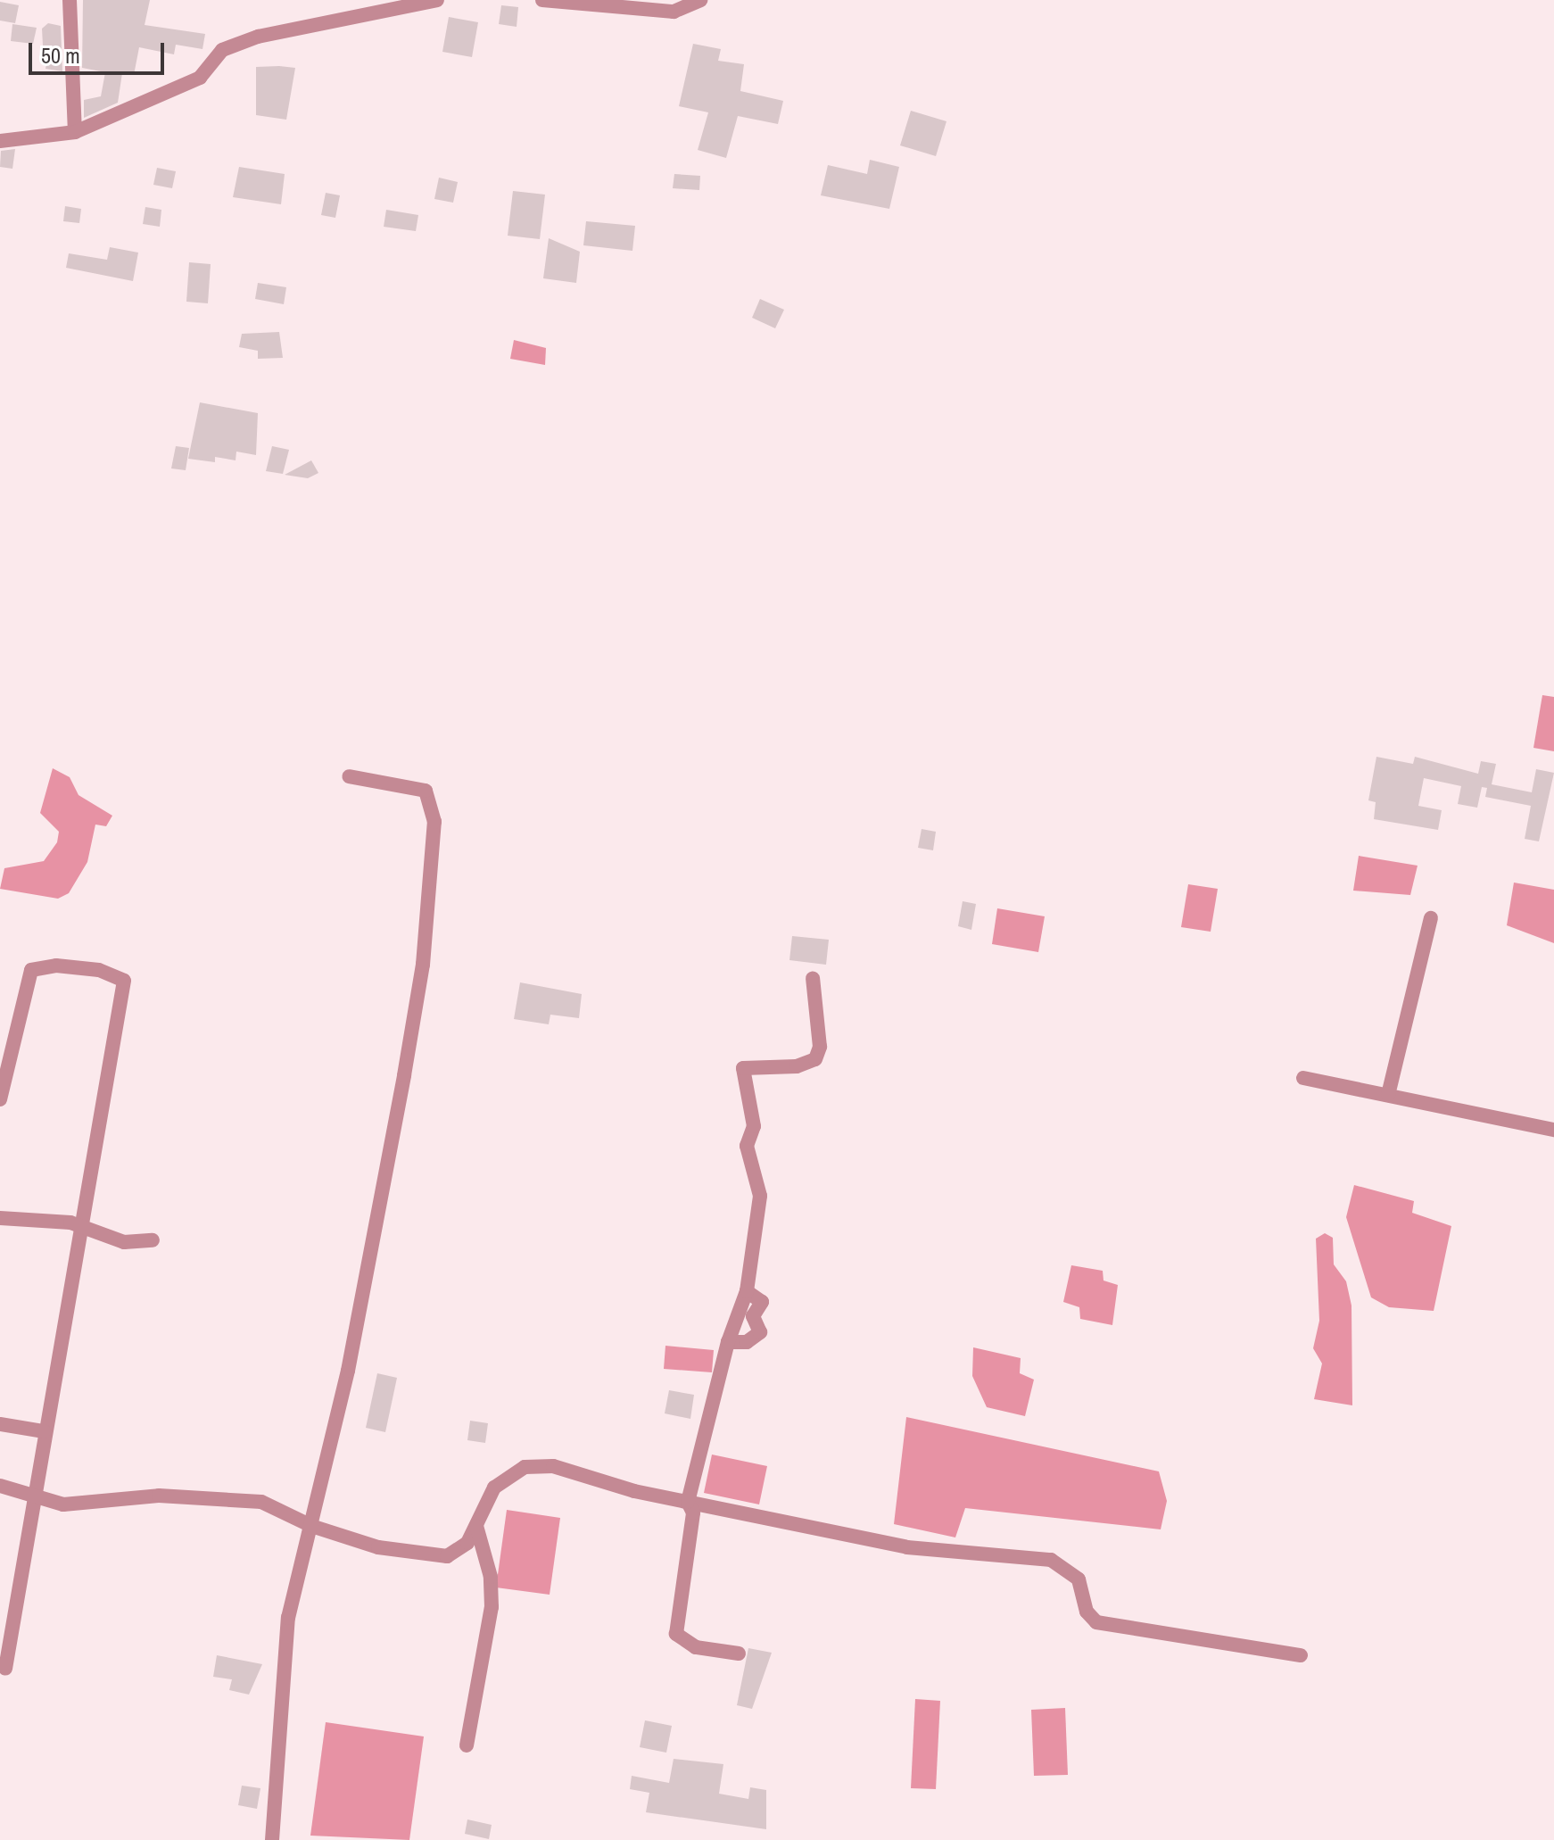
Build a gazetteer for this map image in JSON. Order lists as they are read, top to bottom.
{
  "scale_bar": "50 m"
}
